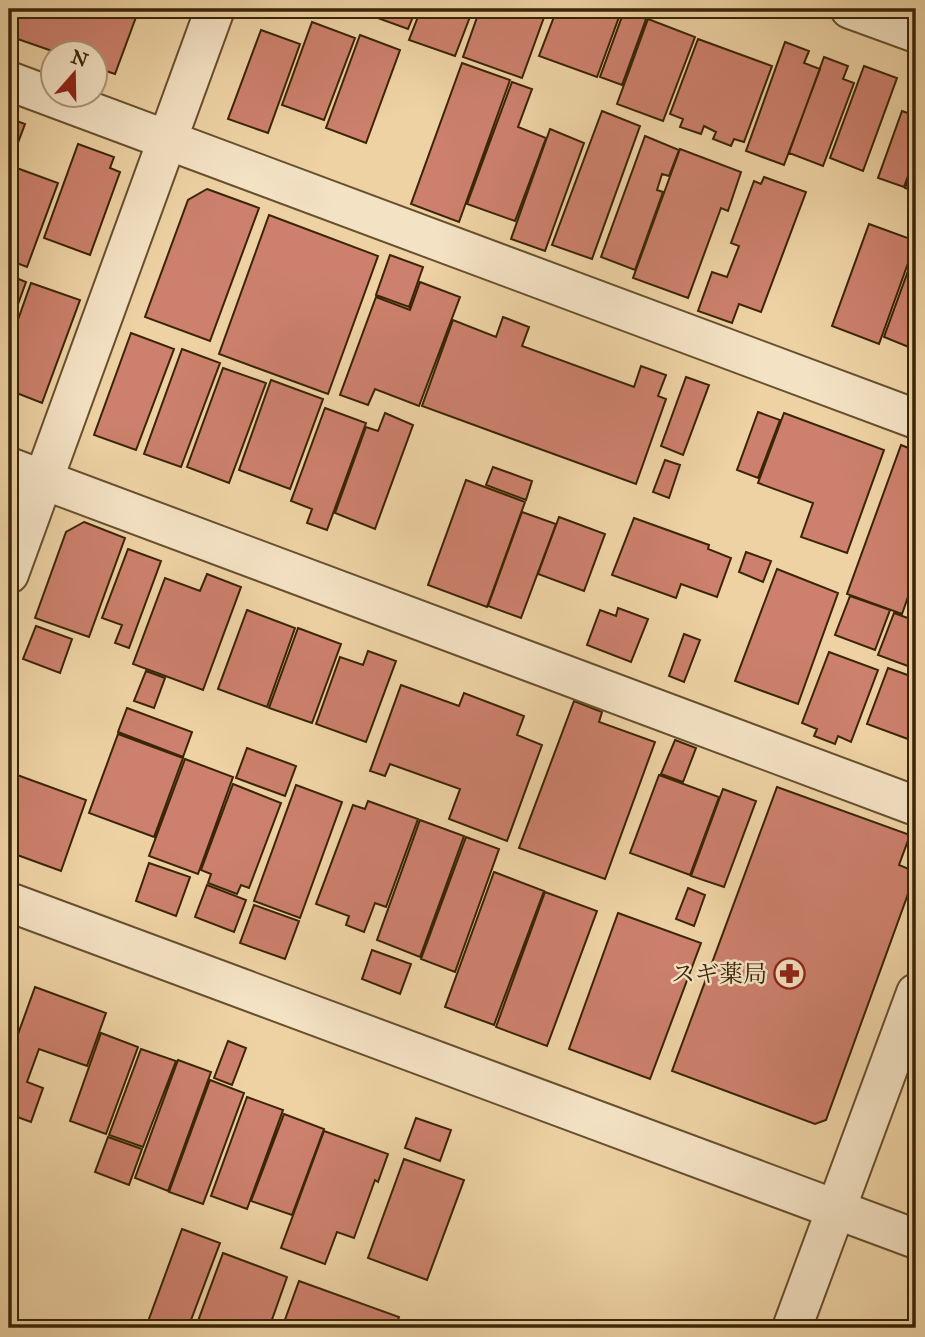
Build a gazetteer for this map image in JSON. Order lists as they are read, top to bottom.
{
  "places": {
    "pharmacy": ["スギ薬局"]
  },
  "north": "top"
}
